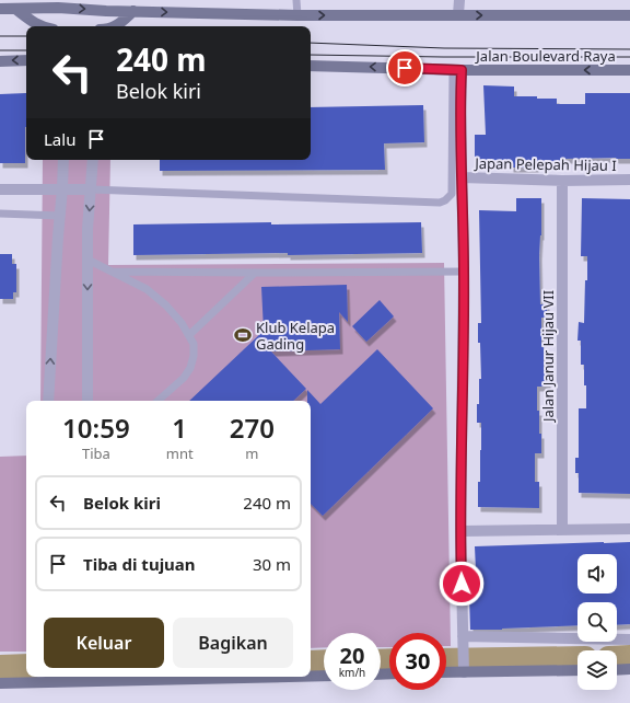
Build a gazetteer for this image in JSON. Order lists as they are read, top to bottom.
{
  "streets": {
    "main road": ["Jalan Boulevard Raya"],
    "street": ["Japan Pelepah Hijau I", "Jalan Janur Hijau VII"]
  },
  "crossings": [
    ["Japan Pelepah Hijau I", "Jalan Janur Hijau VII"]
  ],
  "places": {
    "sports": ["Klub Kelapa Gading"]
  },
  "page": {
    "turn": ["240 m", "Belok kiri"],
    "then": "Lalu",
    "eta": [
      "10:59",
      "Tiba",
      "1",
      "mnt",
      "270",
      "m"
    ],
    "list": [
      {
        "name": "Belok kiri",
        "value": "240 m"
      },
      {
        "name": "Tiba di tujuan",
        "value": "30 m"
      }
    ],
    "buttons": ["Keluar", "Bagikan"],
    "speed": "20 km/h",
    "limit": "30"
  }
}
